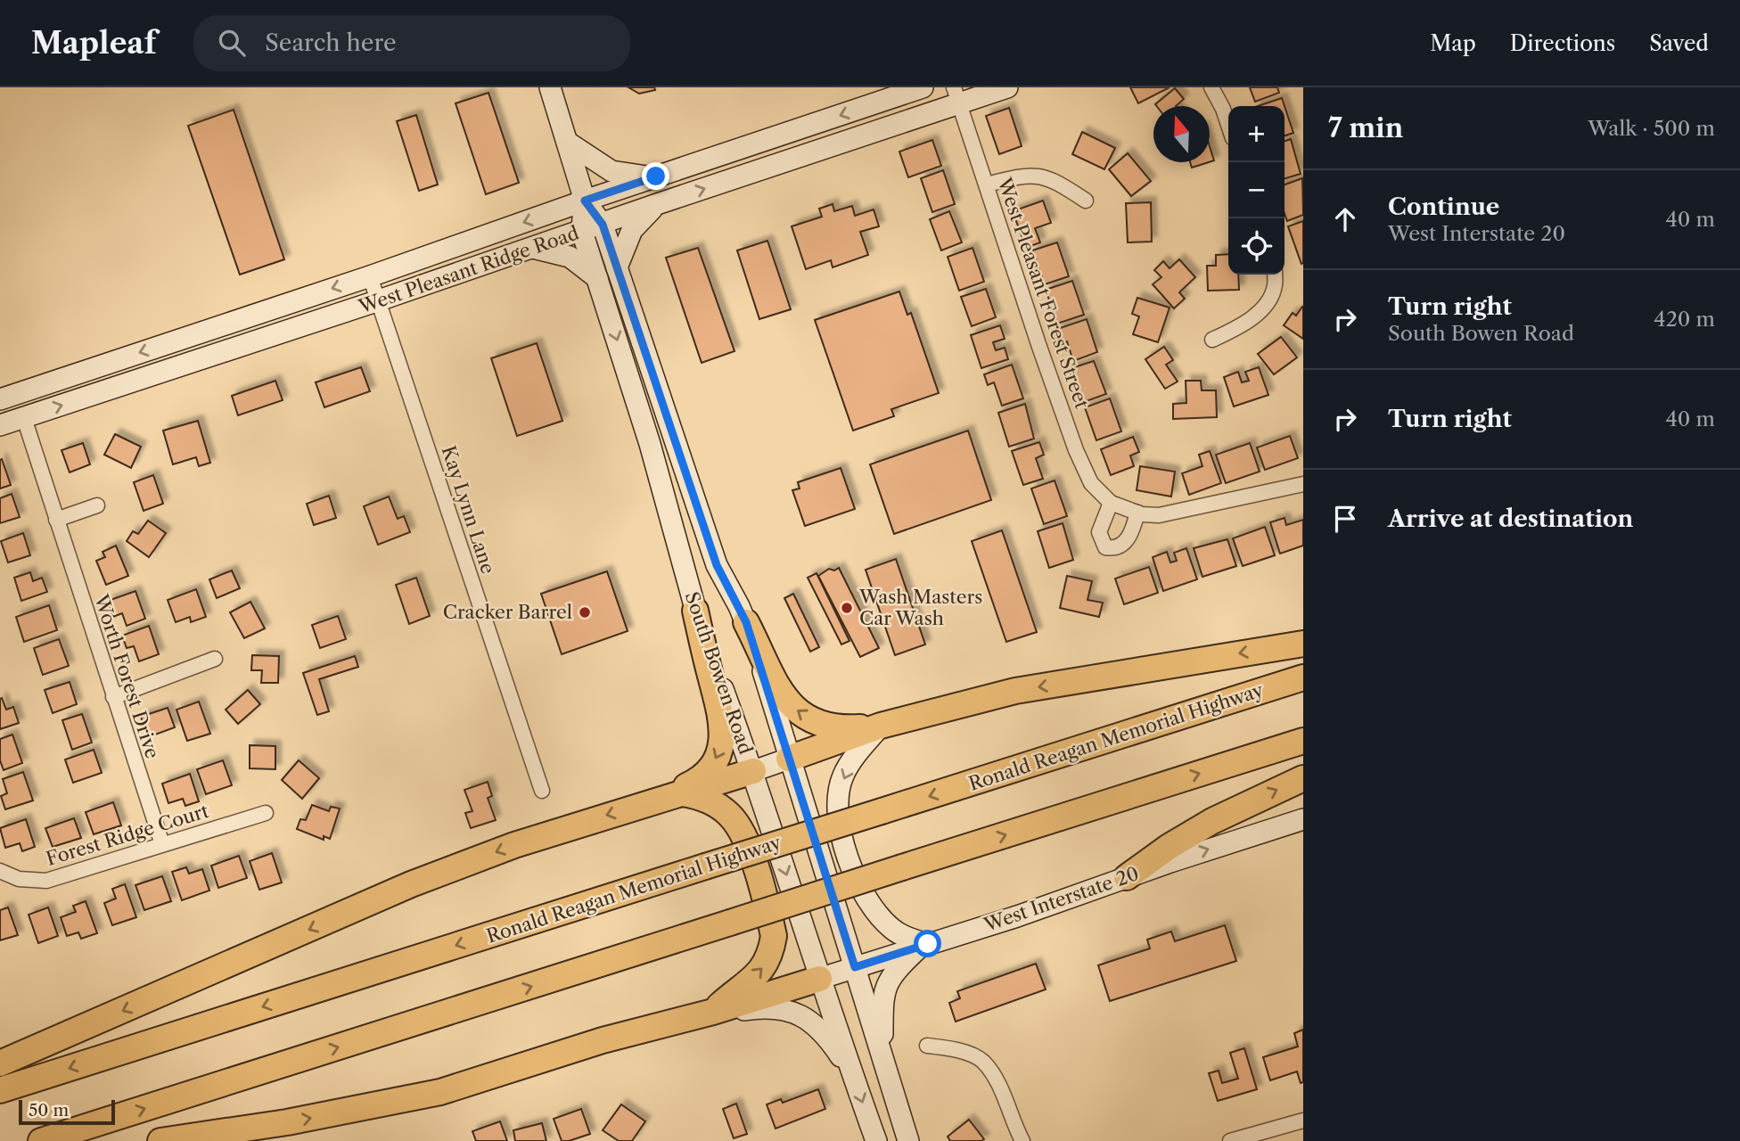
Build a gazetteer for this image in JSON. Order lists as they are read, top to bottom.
{
  "streets": {
    "highway": ["Ronald Reagan Memorial Highway"],
    "main road": ["West Pleasant Ridge Road", "South Bowen Road", "West Interstate 20"],
    "street": [
      "West Pleasant Forest Street",
      "Kay Lynn Lane",
      "Worth Forest Drive",
      "Forest Ridge Court"
    ]
  },
  "crossings": [
    ["West Pleasant Ridge Road", "West Pleasant Forest Street"],
    ["West Pleasant Ridge Road", "Kay Lynn Lane"],
    ["West Pleasant Ridge Road", "South Bowen Road"],
    ["West Pleasant Ridge Road", "Worth Forest Drive"],
    ["South Bowen Road", "West Interstate 20"],
    ["Worth Forest Drive", "Forest Ridge Court"]
  ],
  "one_way": ["West Interstate 20"],
  "places": ["Wash Masters Car Wash", "Cracker Barrel"],
  "scale_bar": "50 m",
  "north": "top",
  "page": {
    "header": "Mapleaf",
    "search": "Search here",
    "nav": ["Map", "Directions", "Saved"],
    "heading": ["7 min", "Walk · 500 m"],
    "map_buttons": ["+", "−"],
    "list": [
      ["Continue", "West Interstate 20", "40 m"],
      ["Turn right", "South Bowen Road", "420 m"],
      ["Turn right", "40 m"],
      "Arrive at destination"
    ],
    "scale": "50 m"
  }
}
